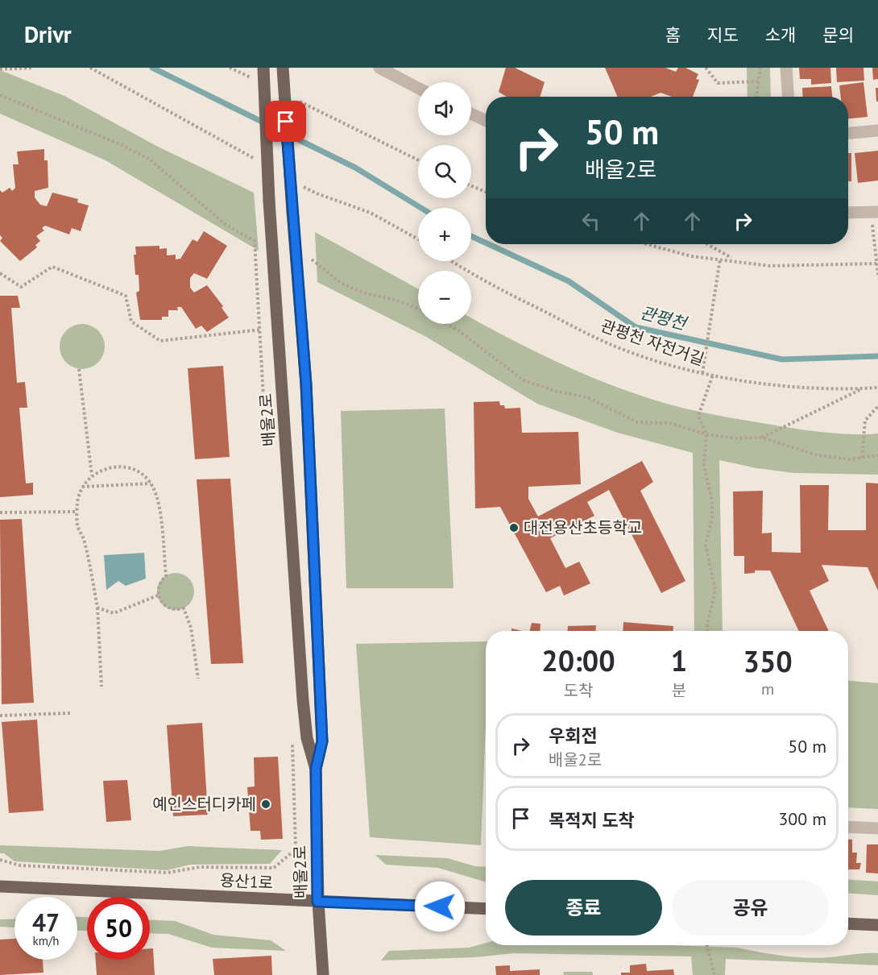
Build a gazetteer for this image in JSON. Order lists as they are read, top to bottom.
{
  "streets": {
    "main road": ["배울2로", "용산1로"],
    "path": ["관평천 자전거길"]
  },
  "crossings": [
    ["배울2로", "용산1로"]
  ],
  "water": ["관평천"],
  "places": ["대전용산초등학교", "예인스터디카페"],
  "page": {
    "header": "Drivr",
    "nav": [
      "홈",
      "지도",
      "소개",
      "문의"
    ],
    "map_buttons": ["+", "−"],
    "turn": ["50 m", "배울2로"],
    "eta": [
      "20:00",
      "도착",
      "1",
      "분",
      "350",
      "m"
    ],
    "list": [
      {
        "name": "우회전",
        "note": "배울2로",
        "value": "50 m"
      },
      {
        "name": "목적지 도착",
        "value": "300 m"
      }
    ],
    "buttons": ["종료", "공유"],
    "speed": "47 km/h",
    "limit": "50"
  }
}
